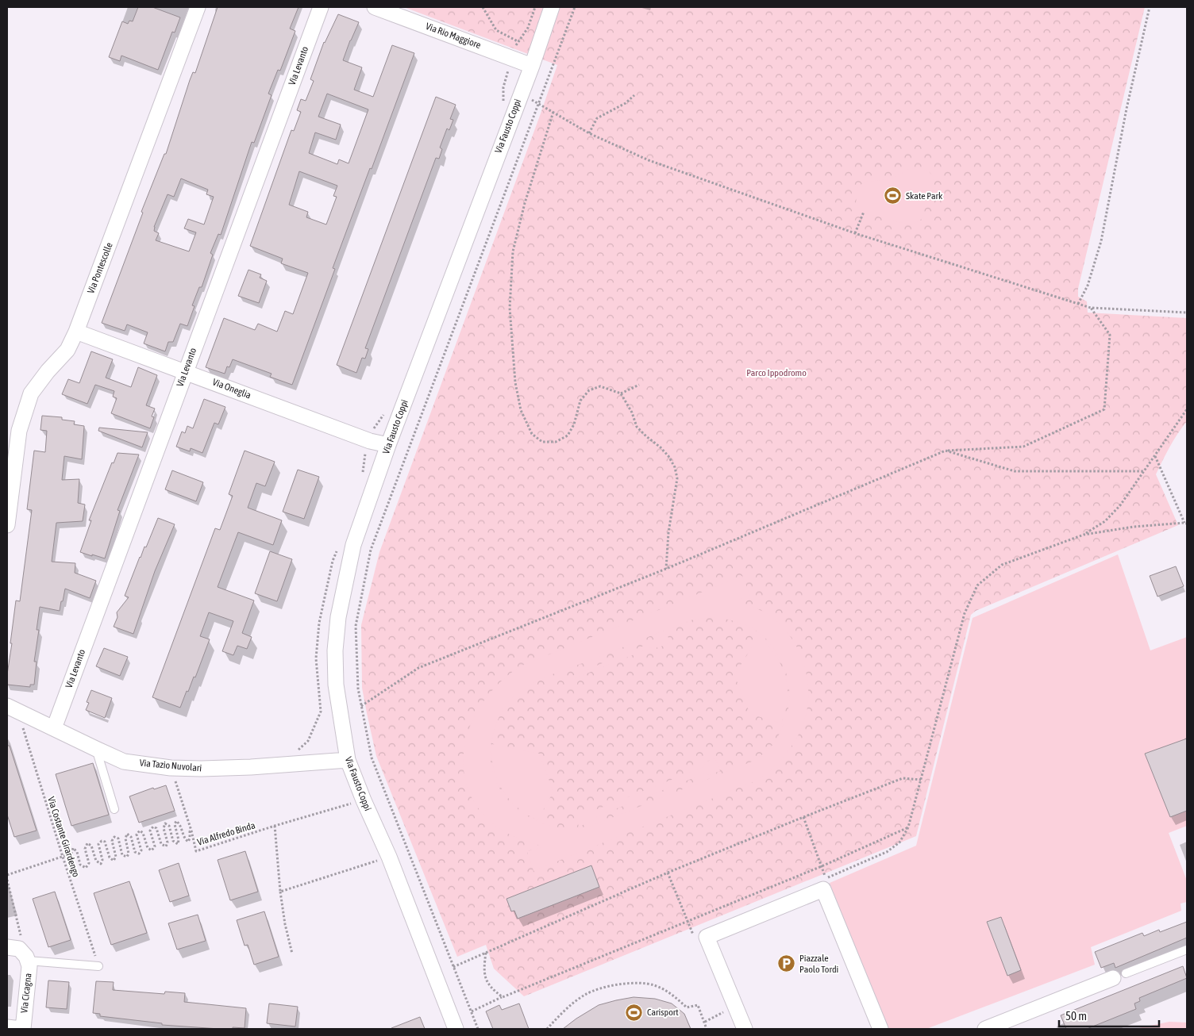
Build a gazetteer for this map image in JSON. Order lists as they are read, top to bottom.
{
  "streets": {
    "street": [
      "Via Rio Maggiore",
      "Via Levanto",
      "Via Fausto Coppi",
      "Via Pontescolle",
      "Via Oneglia",
      "Via Tazio Nuvolari",
      "Via Cicagna"
    ],
    "path": ["Via Alfredo Binda", "Via Costante Girardengo"]
  },
  "crossings": [
    ["Via Rio Maggiore", "Via Fausto Coppi"],
    ["Via Levanto", "Via Oneglia"],
    ["Via Levanto", "Via Tazio Nuvolari"],
    ["Via Fausto Coppi", "Via Oneglia"],
    ["Via Fausto Coppi", "Via Tazio Nuvolari"],
    ["Via Pontescolle", "Via Oneglia"],
    ["Via Tazio Nuvolari", "Via Costante Girardengo"],
    ["Via Alfredo Binda", "Via Costante Girardengo"]
  ],
  "parks": ["Parco Ippodromo"],
  "places": {
    "sports": ["Skate Park", "Carisport"],
    "parking": ["Piazzale Paolo Tordi"]
  },
  "scale_bar": "50 m"
}
